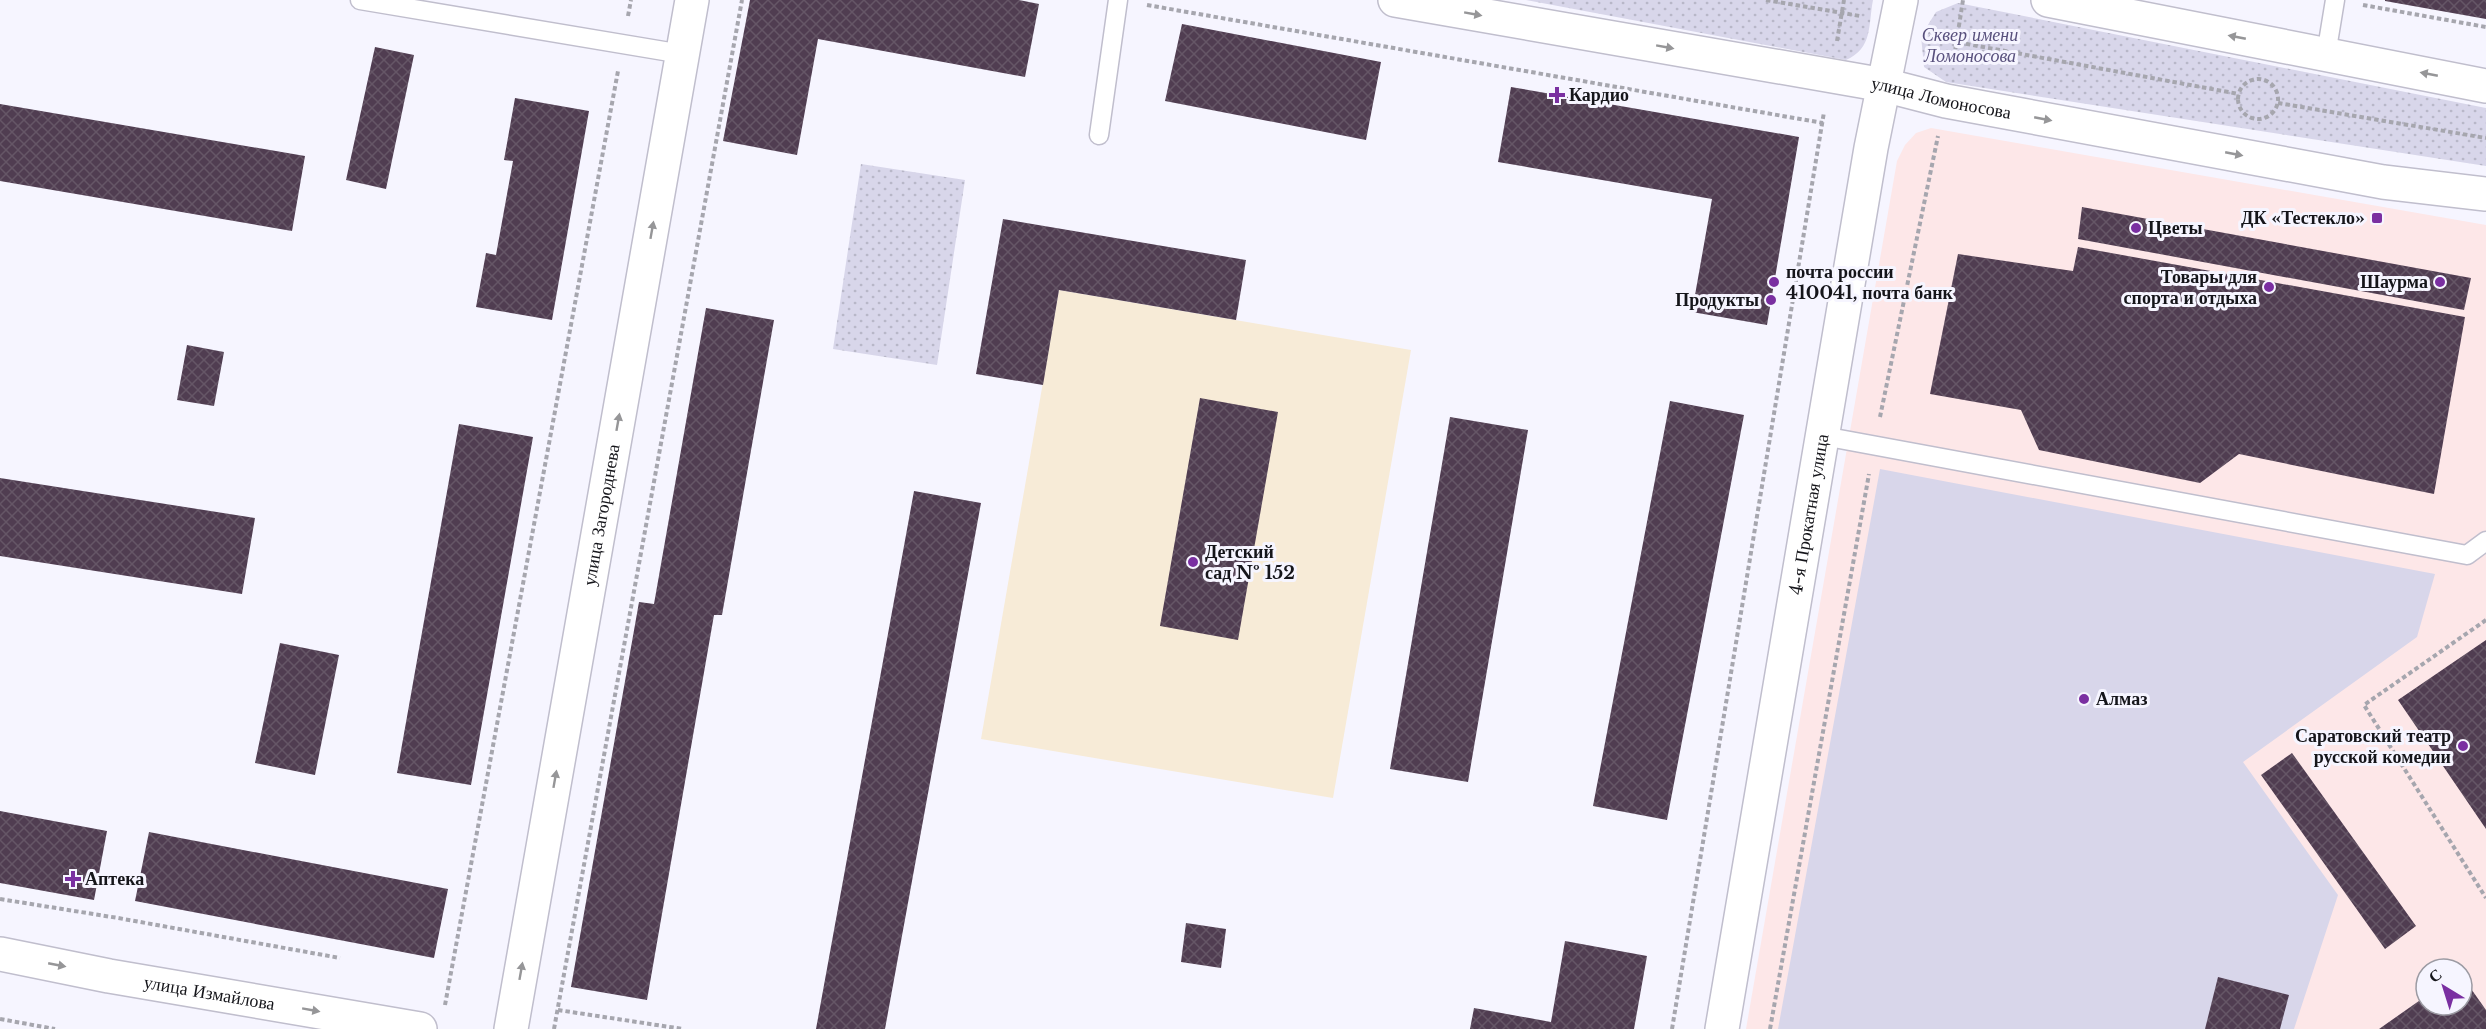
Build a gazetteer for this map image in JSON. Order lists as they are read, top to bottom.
{
  "streets": {
    "street": [
      "улица Ломоносова",
      "улица Загороднева",
      "4-я Прокатная улица",
      "улица Измайлова"
    ]
  },
  "crossings": [
    ["улица Ломоносова", "4-я Прокатная улица"]
  ],
  "one_way": ["улица Загороднева", "улица Измайлова"],
  "parks": ["Сквер имени Ломоносова"],
  "places": {
    "health": ["Кардио", "Аптека"],
    "transit": ["ДК «Тестекло»"],
    "other": [
      "Цветы",
      "почта россии 410041, почта банк",
      "Шаурма",
      "Товары для спорта и отдыха",
      "Продукты",
      "Детский сад № 152",
      "Алмаз",
      "Саратовский театр русской комедии"
    ]
  },
  "north": "top left"
}
